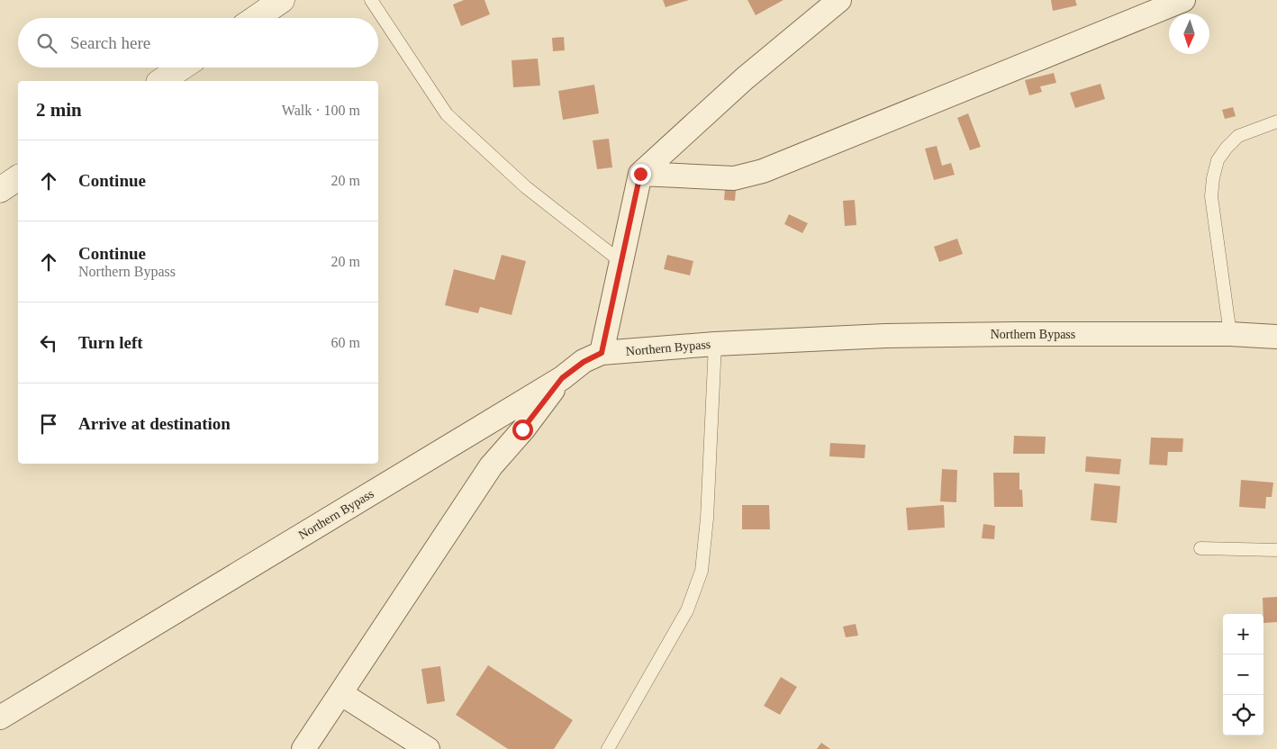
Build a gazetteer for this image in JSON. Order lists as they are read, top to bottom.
{
  "streets": {
    "street": ["Northern Bypass"]
  },
  "north": "bottom",
  "page": {
    "search": "Search here",
    "heading": ["2 min", "Walk · 100 m"],
    "list": [
      ["Continue", "20 m"],
      ["Continue", "Northern Bypass", "20 m"],
      ["Turn left", "60 m"],
      "Arrive at destination"
    ],
    "map_buttons": ["+", "−"]
  }
}
